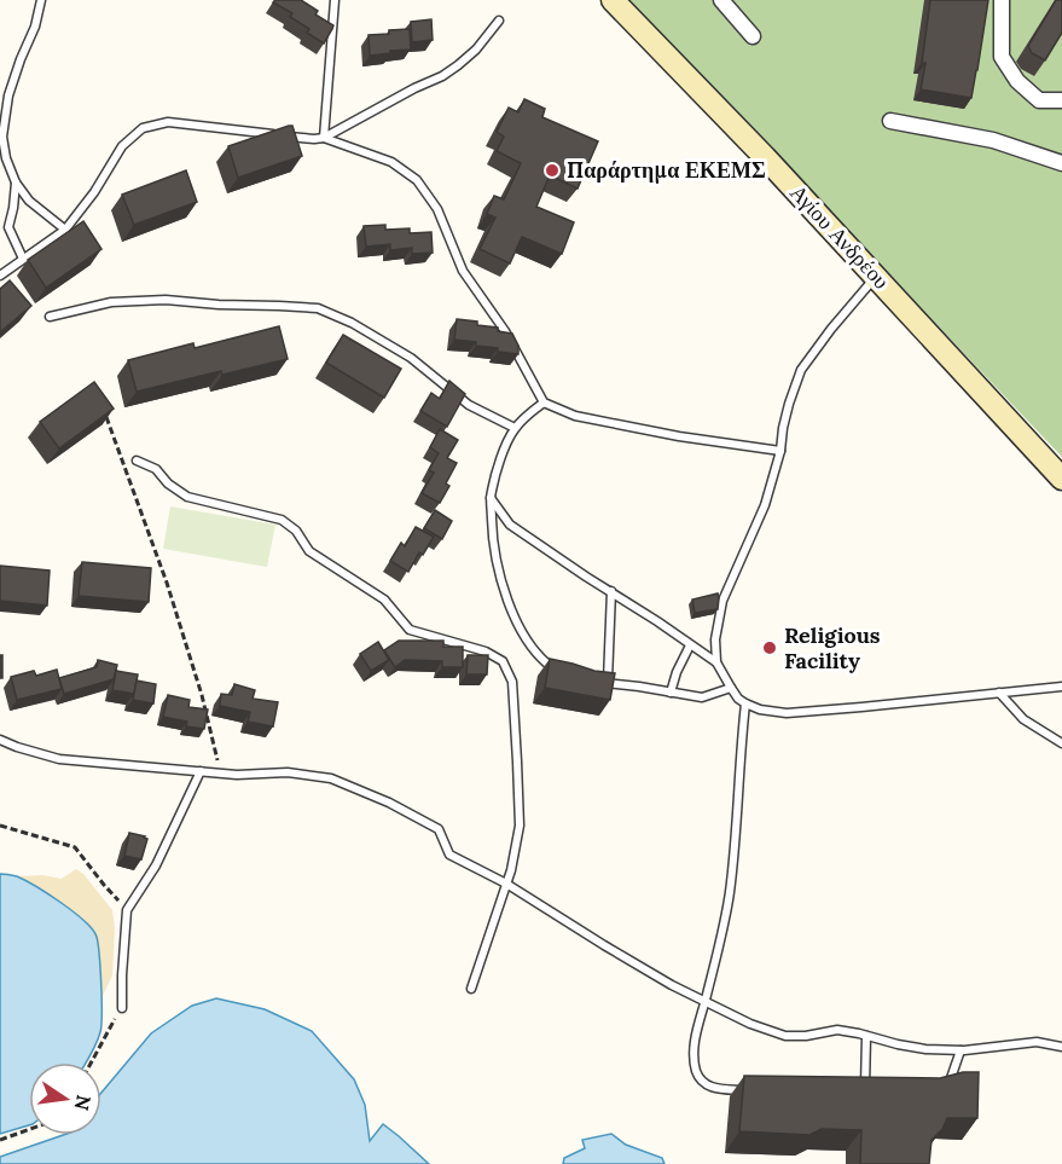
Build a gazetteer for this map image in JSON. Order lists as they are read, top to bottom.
{
  "streets": {
    "main road": ["Αγίου Ανδρέου"]
  },
  "places": ["Παράρτημα ΕΚΕΜΣ", "Religious Facility"],
  "north": "right"
}
